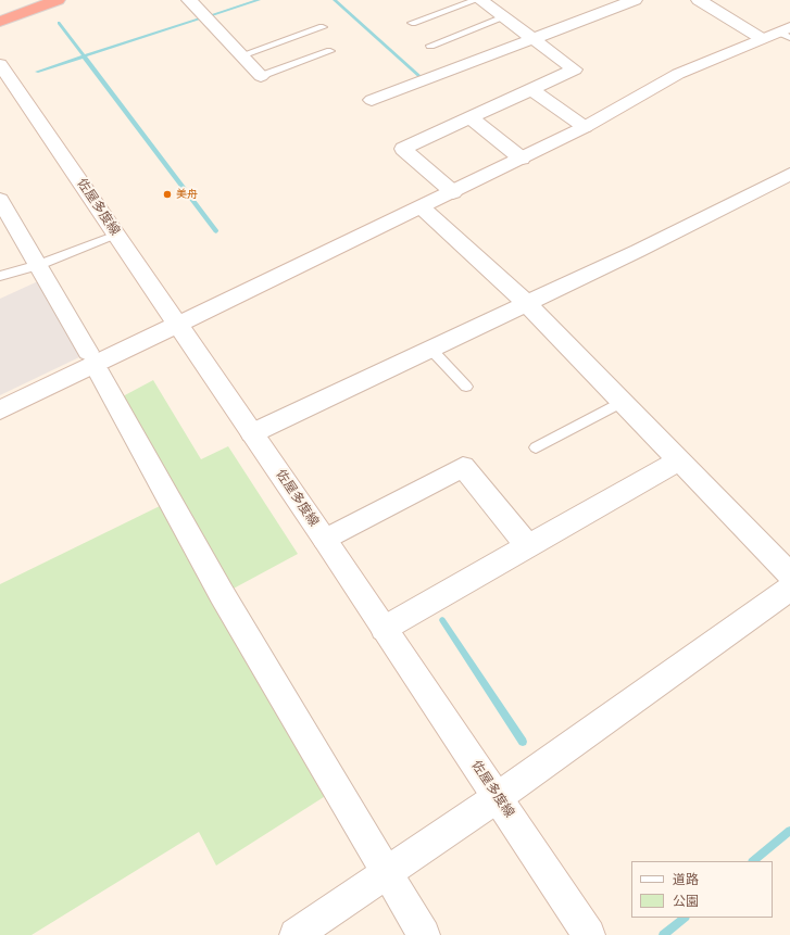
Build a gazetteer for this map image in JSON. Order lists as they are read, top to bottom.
{
  "streets": {
    "street": ["佐屋多度線"]
  },
  "places": ["美舟"],
  "legend": ["道路", "公園"]
}
